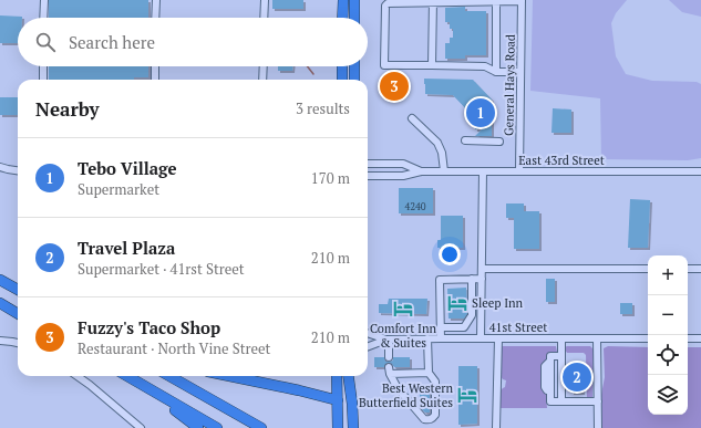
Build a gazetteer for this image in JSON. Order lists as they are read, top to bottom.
{
  "streets": {
    "street": ["General Hays Road", "East 43rd Street", "41st Street"]
  },
  "crossings": [
    ["General Hays Road", "East 43rd Street"]
  ],
  "places": {
    "hotel": ["Sleep Inn", "Comfort Inn & Suites", "Best Western Butterfield Suites"]
  },
  "house_numbers": ["4240"],
  "page": {
    "search": "Search here",
    "pins": ["3", "1", "2"],
    "heading": ["Nearby", "3 results"],
    "list": [
      {
        "mark": "1",
        "name": "Tebo Village",
        "note": "Supermarket",
        "value": "170 m"
      },
      {
        "mark": "2",
        "name": "Travel Plaza",
        "note": "Supermarket · 41rst Street",
        "value": "210 m"
      },
      {
        "mark": "3",
        "name": "Fuzzy's Taco Shop",
        "note": "Restaurant · North Vine Street",
        "value": "210 m"
      }
    ],
    "map_buttons": ["+", "−"]
  }
}
